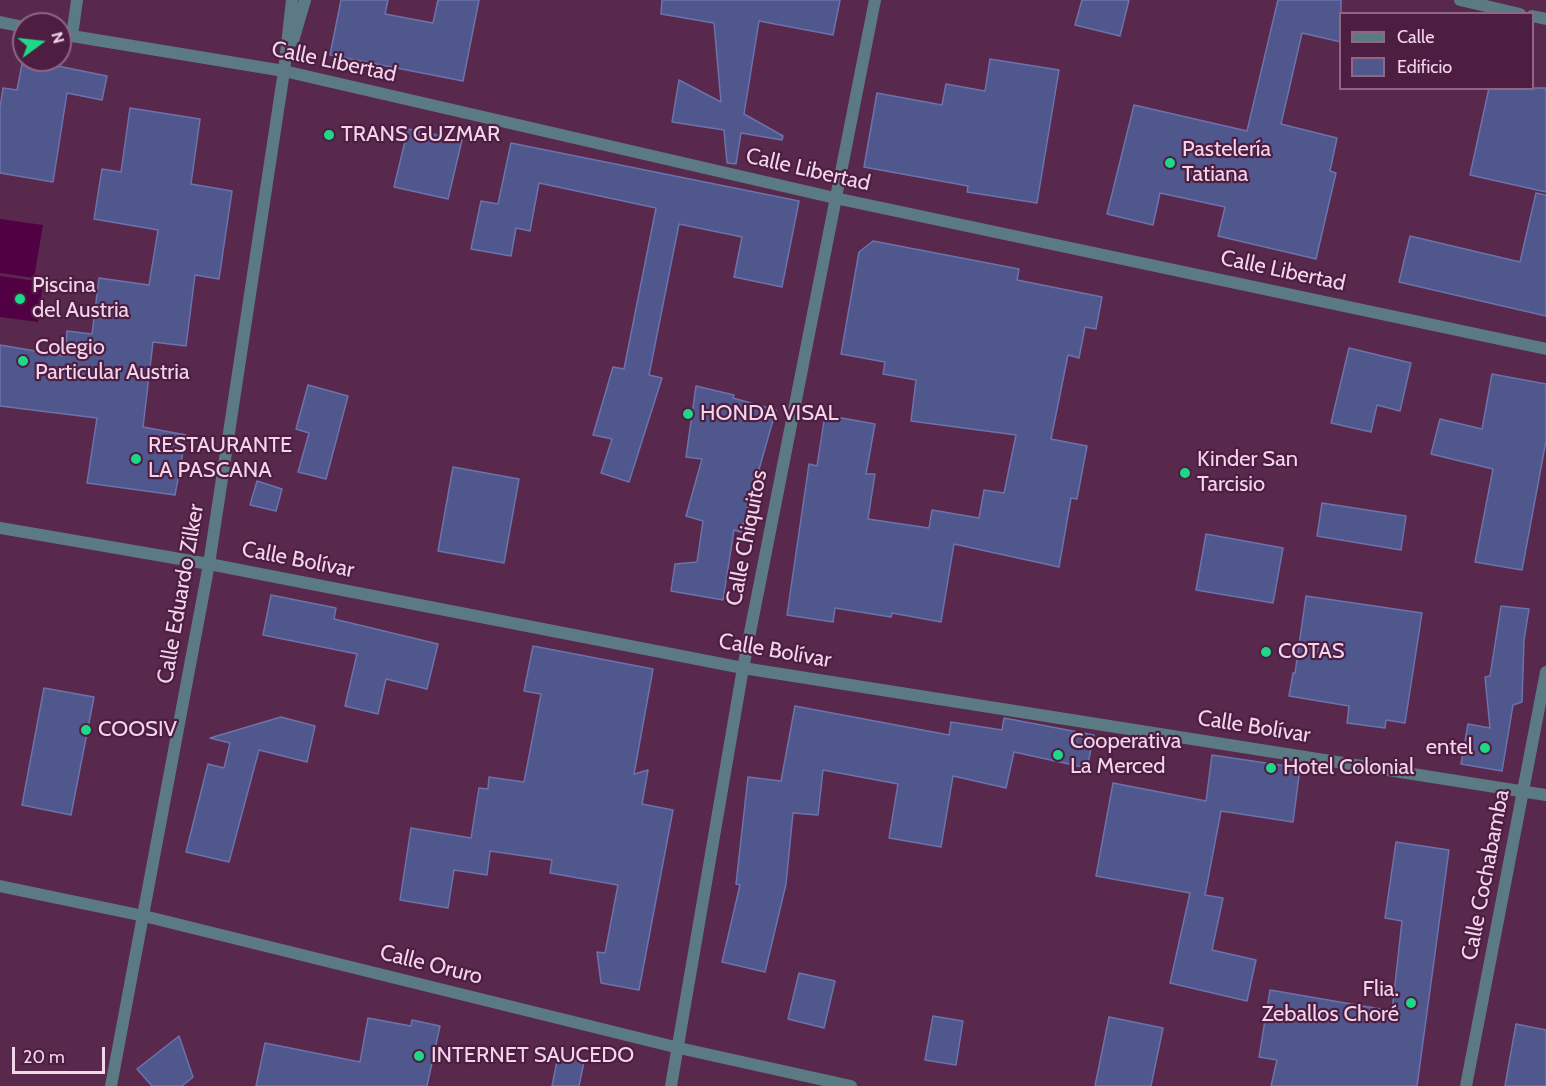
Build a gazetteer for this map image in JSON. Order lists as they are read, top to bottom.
{
  "streets": {
    "street": [
      "Calle Libertad",
      "Calle Chiquitos",
      "Calle Bolívar",
      "Calle Eduardo Zilker",
      "Calle Cochabamba",
      "Calle Oruro"
    ]
  },
  "crossings": [
    ["Calle Libertad", "Calle Chiquitos"],
    ["Calle Libertad", "Calle Eduardo Zilker"],
    ["Calle Chiquitos", "Calle Bolívar"],
    ["Calle Chiquitos", "Calle Oruro"],
    ["Calle Bolívar", "Calle Eduardo Zilker"],
    ["Calle Bolívar", "Calle Cochabamba"],
    ["Calle Eduardo Zilker", "Calle Oruro"]
  ],
  "places": [
    "TRANS GUZMAR",
    "Pastelería Tatiana",
    "Piscina del Austria",
    "Colegio Particular Austria",
    "HONDA VISAL",
    "RESTAURANTE LA PASCANA",
    "Kinder San Tarcisio",
    "COTAS",
    "COOSIV",
    "entel",
    "Cooperativa La Merced",
    "Hotel Colonial",
    "Flia. Zeballos Choré",
    "INTERNET SAUCEDO"
  ],
  "legend": ["Calle", "Edificio"],
  "scale_bar": "20 m",
  "north": "right"
}
